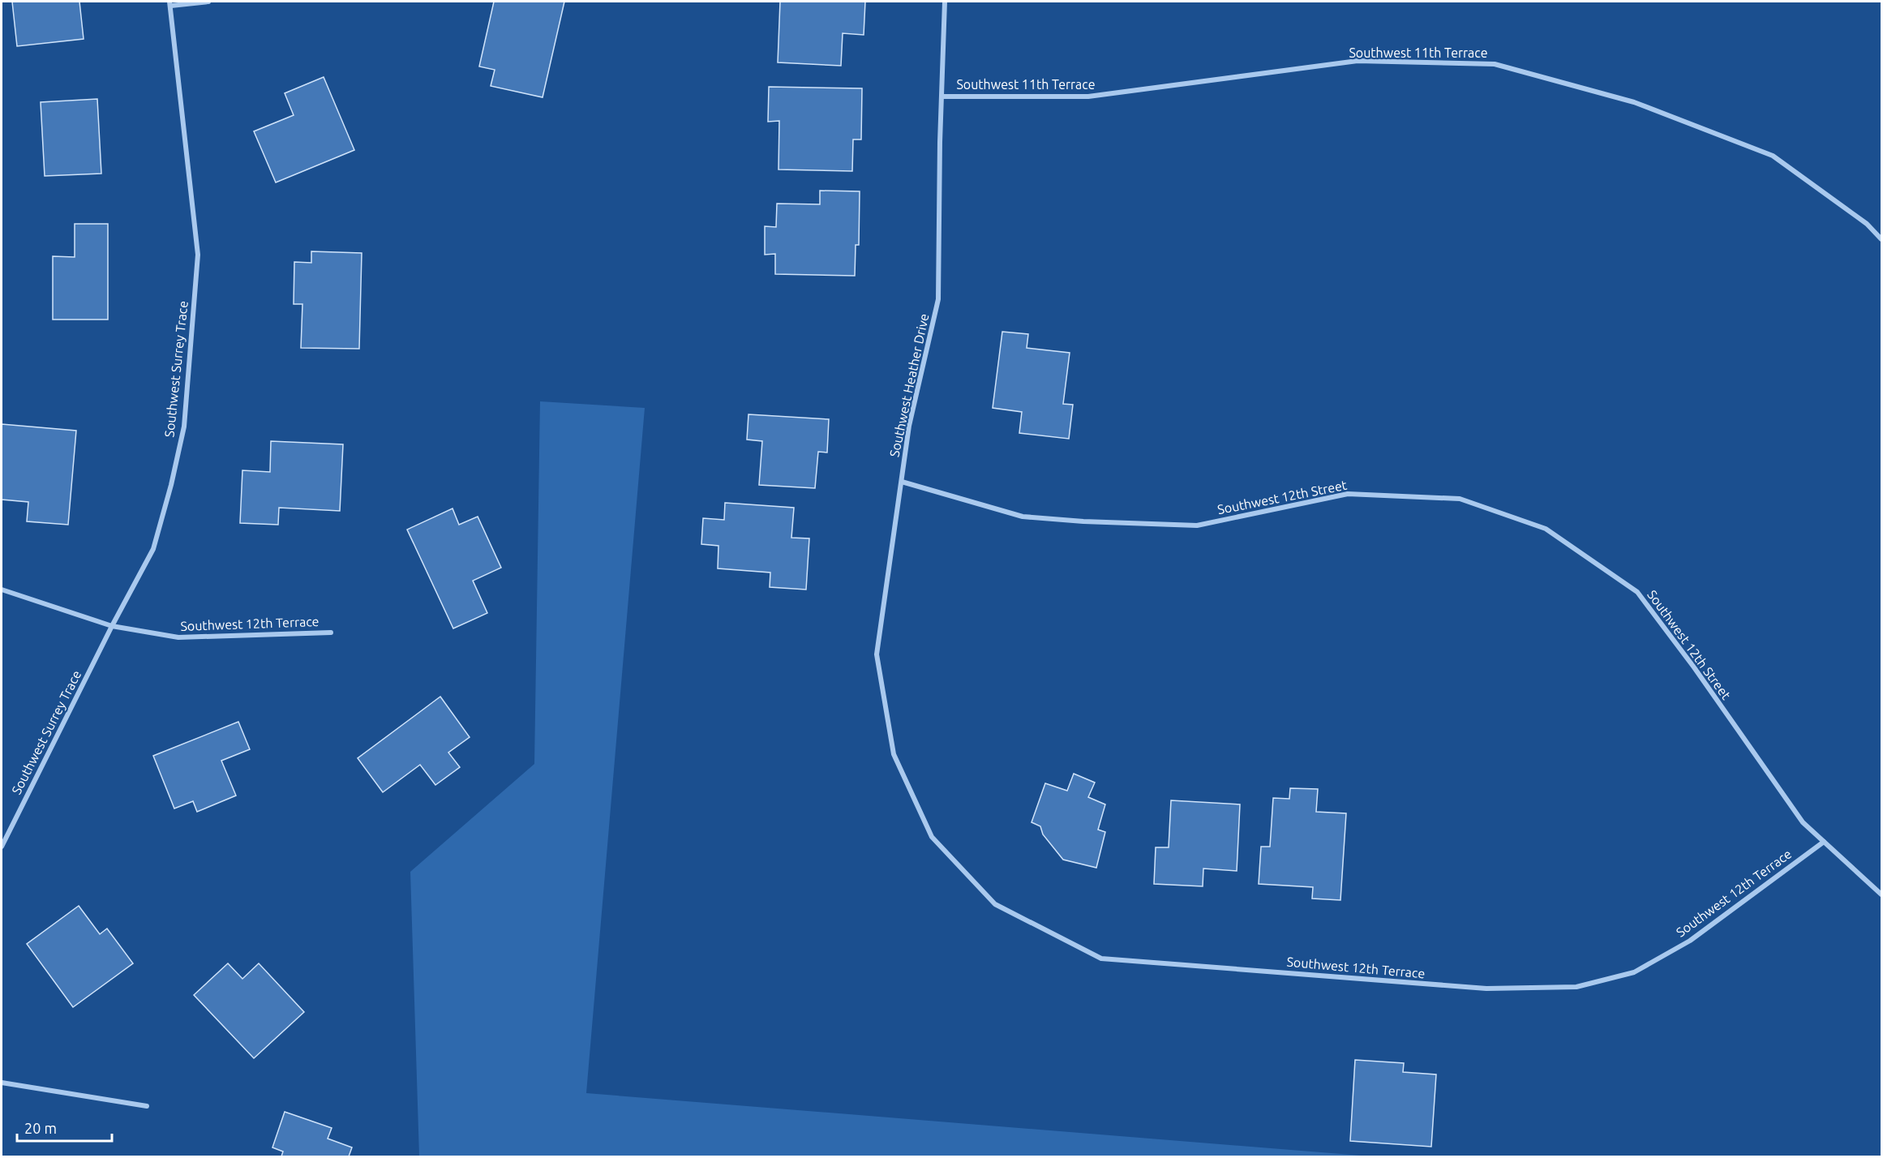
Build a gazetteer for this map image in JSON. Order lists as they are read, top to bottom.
{
  "streets": {
    "street": [
      "Southwest 11th Terrace",
      "Southwest Surrey Trace",
      "Southwest Heather Drive",
      "Southwest 12th Street",
      "Southwest 12th Terrace"
    ]
  },
  "crossings": [
    ["Southwest 11th Terrace", "Southwest Heather Drive"],
    ["Southwest Surrey Trace", "Southwest 12th Terrace"],
    ["Southwest Heather Drive", "Southwest 12th Street"],
    ["Southwest Heather Drive", "Southwest 12th Terrace"],
    ["Southwest 12th Street", "Southwest 12th Terrace"]
  ],
  "scale_bar": "20 m"
}
